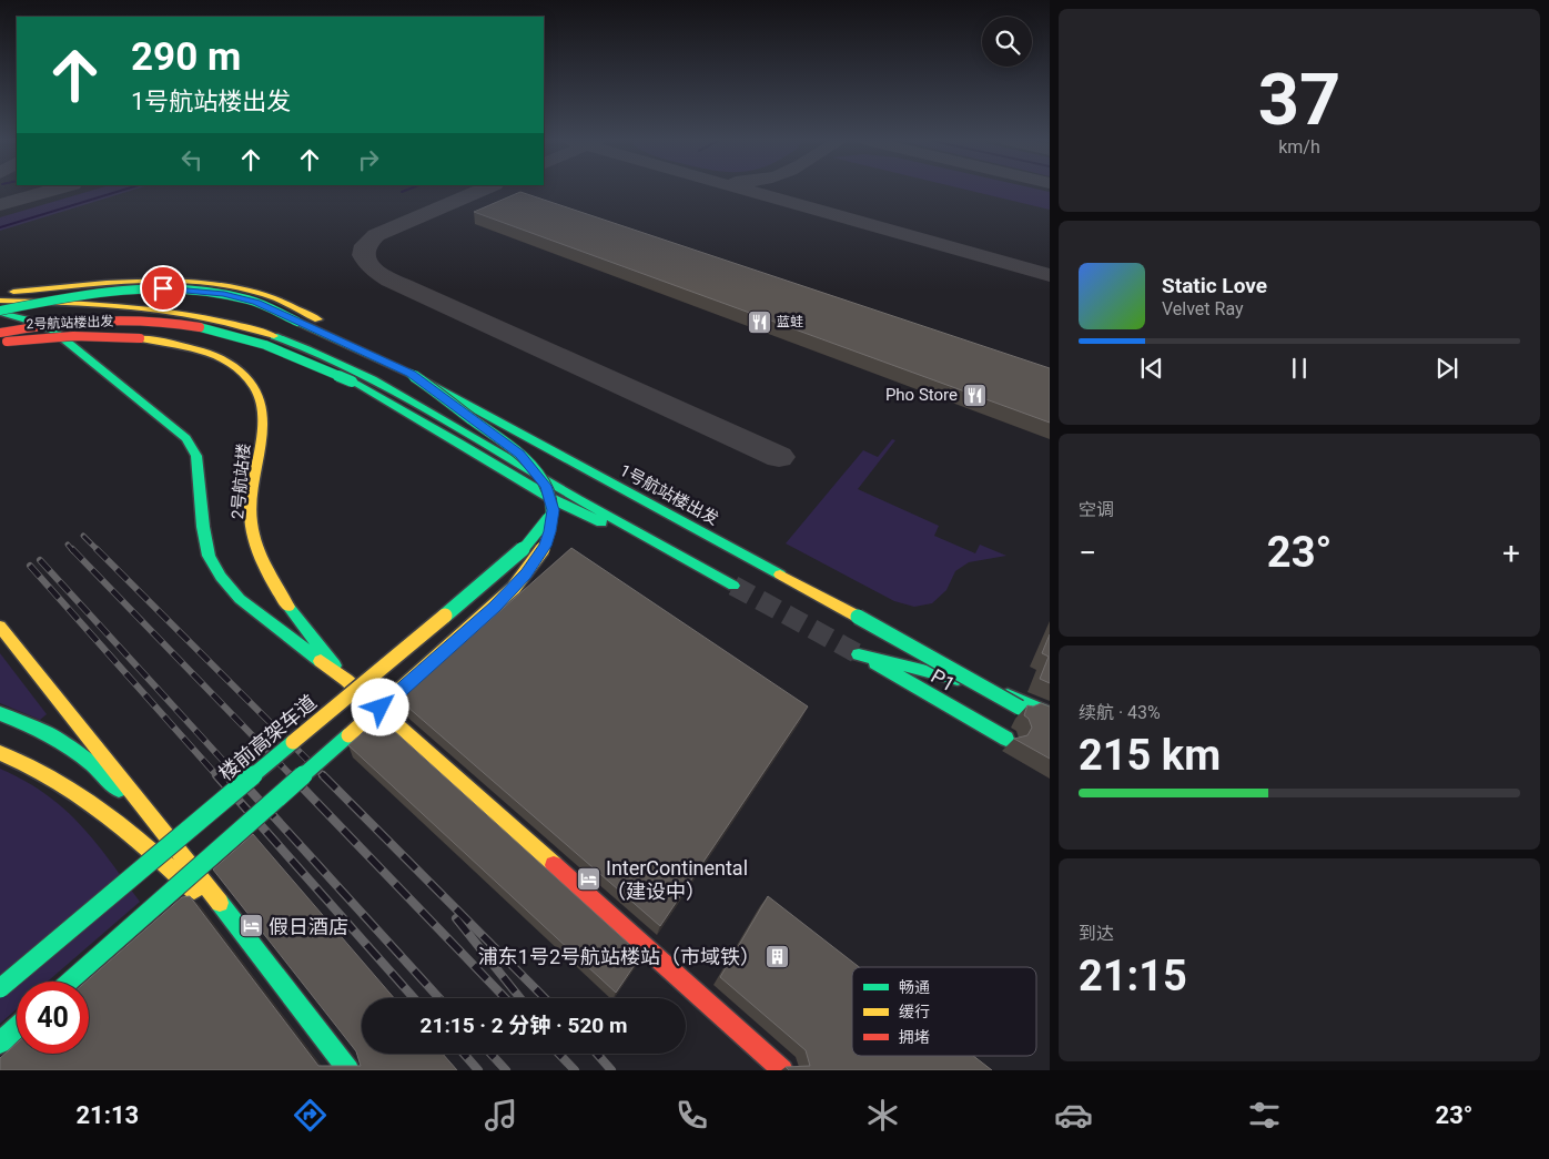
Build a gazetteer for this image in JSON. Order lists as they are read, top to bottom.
{
  "streets": {
    "main road": [
      "2号航站楼出发",
      "2号航站楼",
      "1号航站楼出发",
      "P1",
      "楼前高架车道"
    ]
  },
  "crossings": [
    ["2号航站楼出发", "2号航站楼"]
  ],
  "places": {
    "restaurant": ["蓝蛙", "Pho Store"],
    "hotel": ["InterContinental （建设中）", "假日酒店"],
    "building": ["浦东1号2号航站楼站（市域铁）"]
  },
  "legend": ["畅通", "缓行", "拥堵"],
  "page": {
    "tile": [
      ["37", "km/h"],
      "空调",
      ["续航 · 43%", "215 km"],
      ["到达", "21:15"]
    ],
    "turn": ["290 m", "1号航站楼出发"],
    "song": ["Static Love", "Velvet Ray"],
    "heat": ["−", "23°", "+"],
    "limit": "40",
    "trip": "21:15 · 2 分钟 · 520 m",
    "tabs": ["21:13", "23°"]
  }
}
